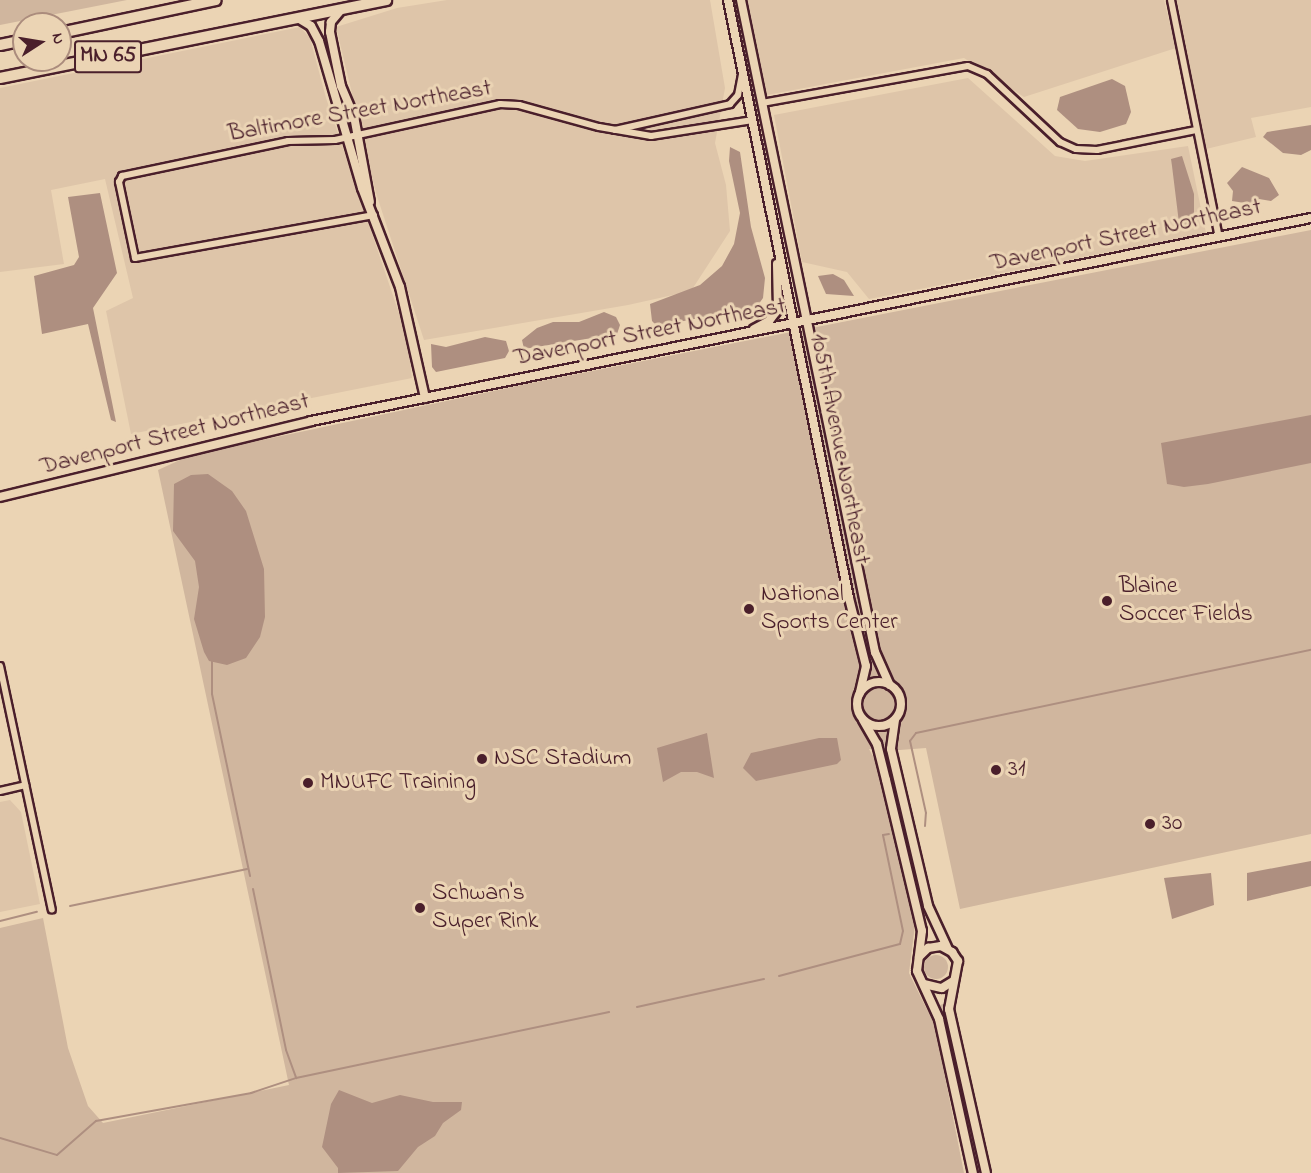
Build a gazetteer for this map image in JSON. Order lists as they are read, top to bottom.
{
  "streets": {
    "highway": ["MN 65"],
    "street": ["Baltimore Street Northeast", "Davenport Street Northeast", "105th Avenue Northeast"]
  },
  "crossings": [
    ["Baltimore Street Northeast", "105th Avenue Northeast"],
    ["Davenport Street Northeast", "105th Avenue Northeast"]
  ],
  "places": [
    "Blaine Soccer Fields",
    "National Sports Center",
    "NSC Stadium",
    "31",
    "MNUFC Training",
    "30",
    "Schwan's Super Rink"
  ],
  "north": "right"
}
